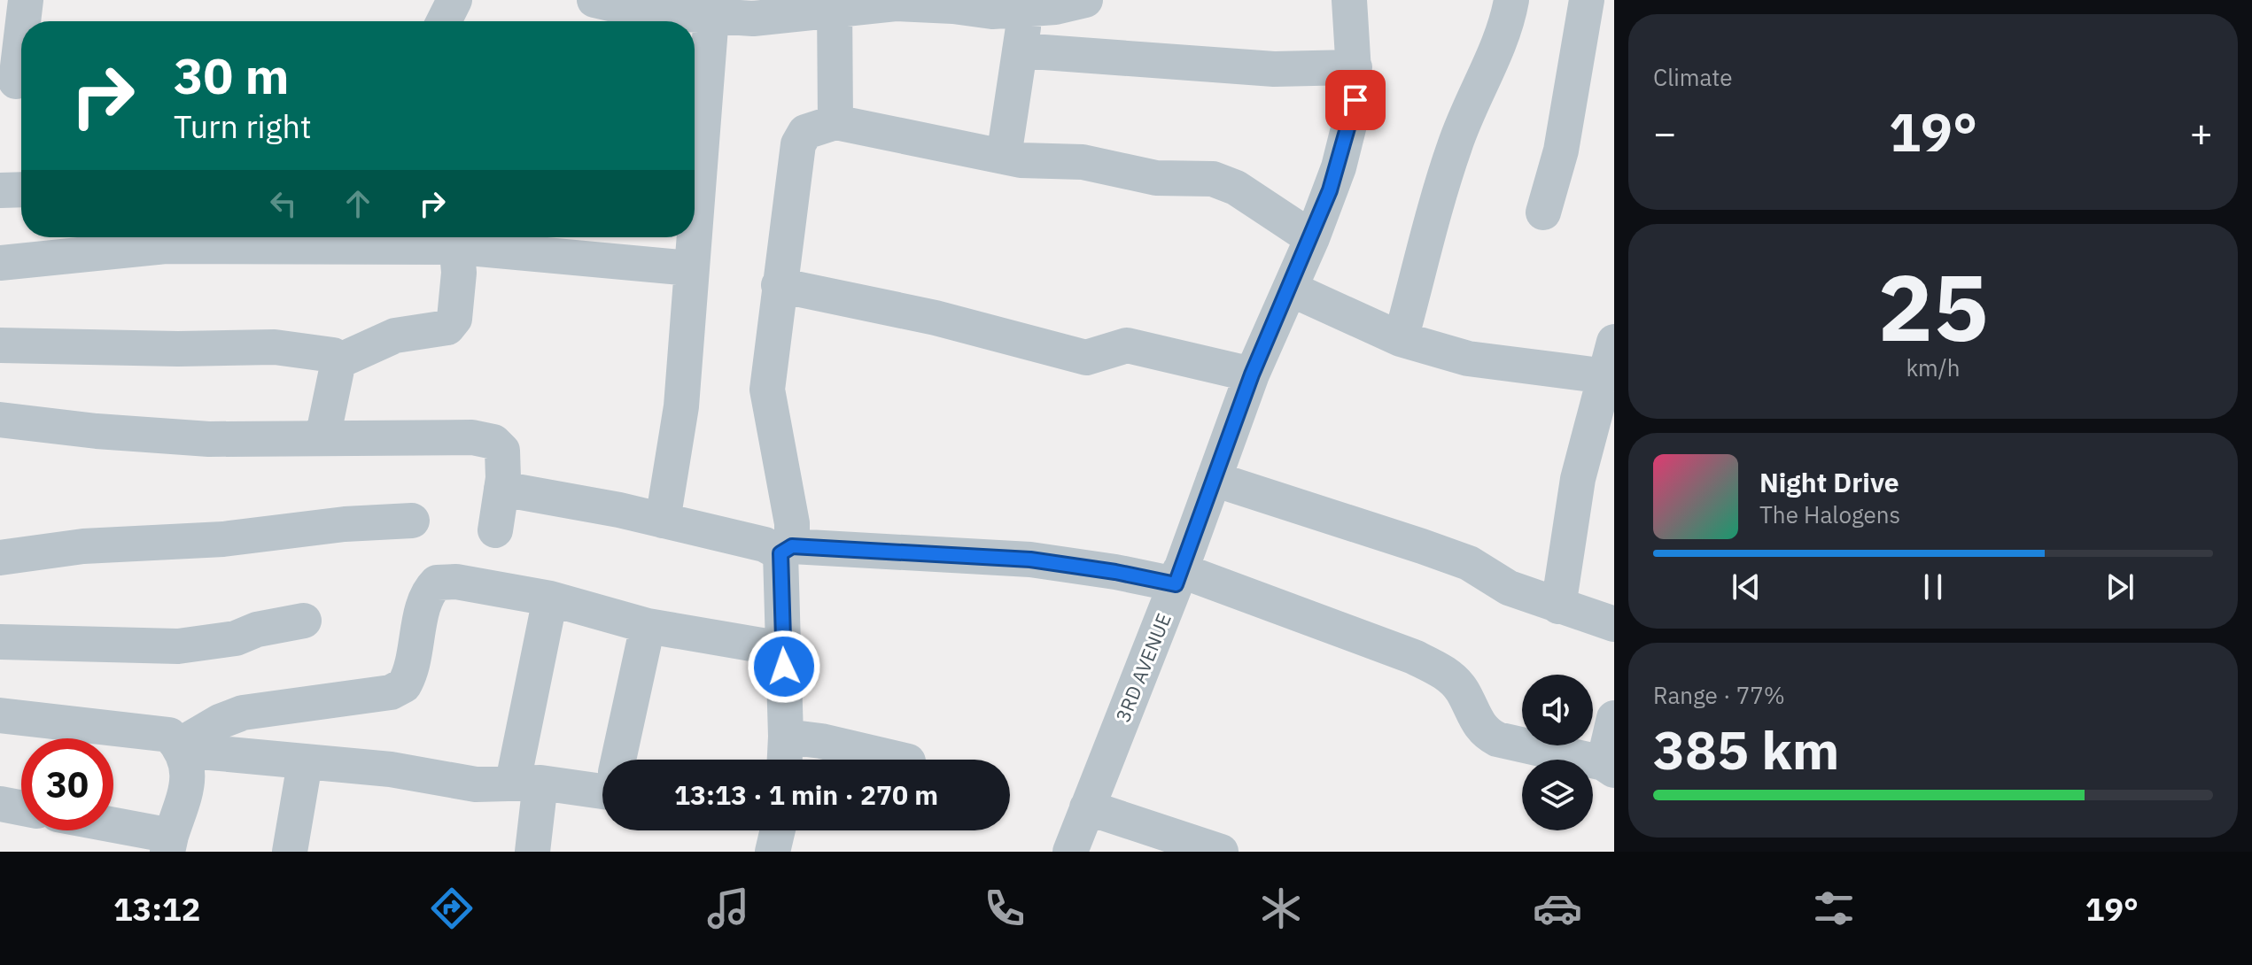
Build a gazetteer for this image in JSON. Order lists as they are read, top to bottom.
{
  "streets": {
    "street": ["3RD AVENUE"]
  },
  "page": {
    "tile": [
      "Climate",
      ["25", "km/h"],
      ["Range · 77%", "385 km"]
    ],
    "turn": ["30 m", "Turn right"],
    "heat": ["−", "19°", "+"],
    "song": ["Night Drive", "The Halogens"],
    "limit": "30",
    "trip": "13:13 · 1 min · 270 m",
    "tabs": ["13:12", "19°"]
  }
}
